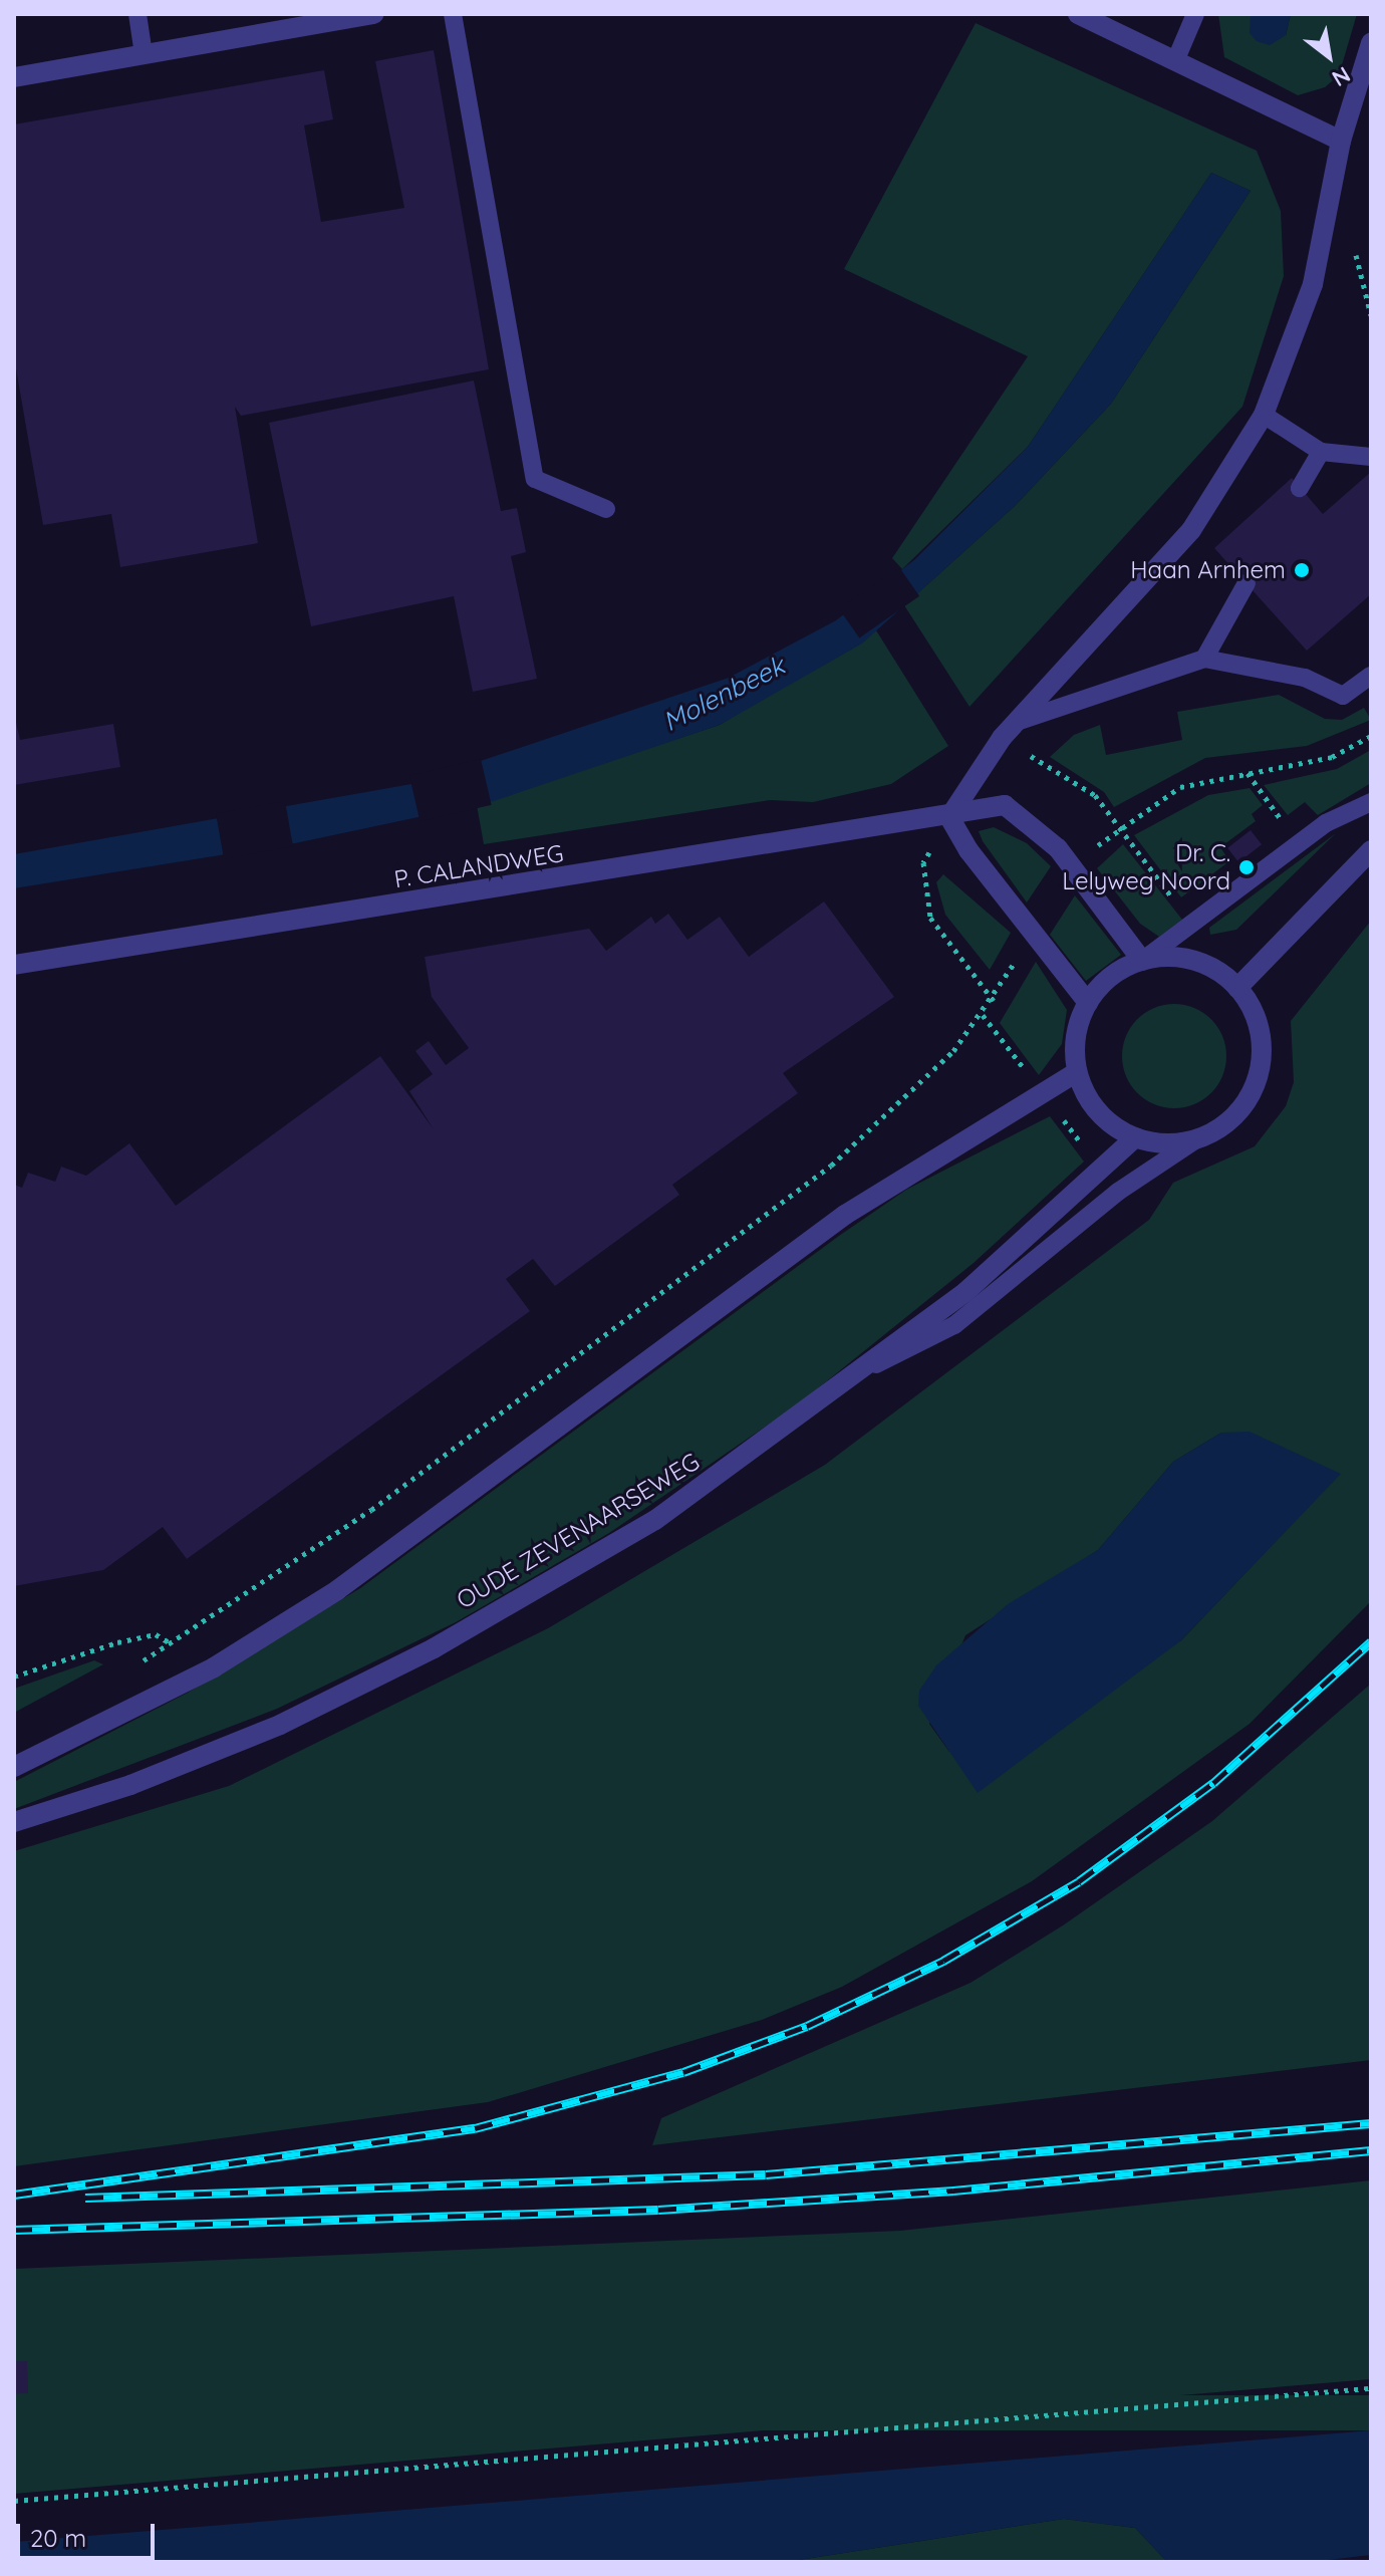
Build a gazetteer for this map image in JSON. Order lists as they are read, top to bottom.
{
  "streets": {
    "street": ["P. CALANDWEG", "OUDE ZEVENAARSEWEG"]
  },
  "crossings": [
    ["P. CALANDWEG", "OUDE ZEVENAARSEWEG"]
  ],
  "water": ["Molenbeek"],
  "places": ["Haan Arnhem", "Dr. C. Lelyweg Noord"],
  "scale_bar": "20 m",
  "north": "bottom right"
}
